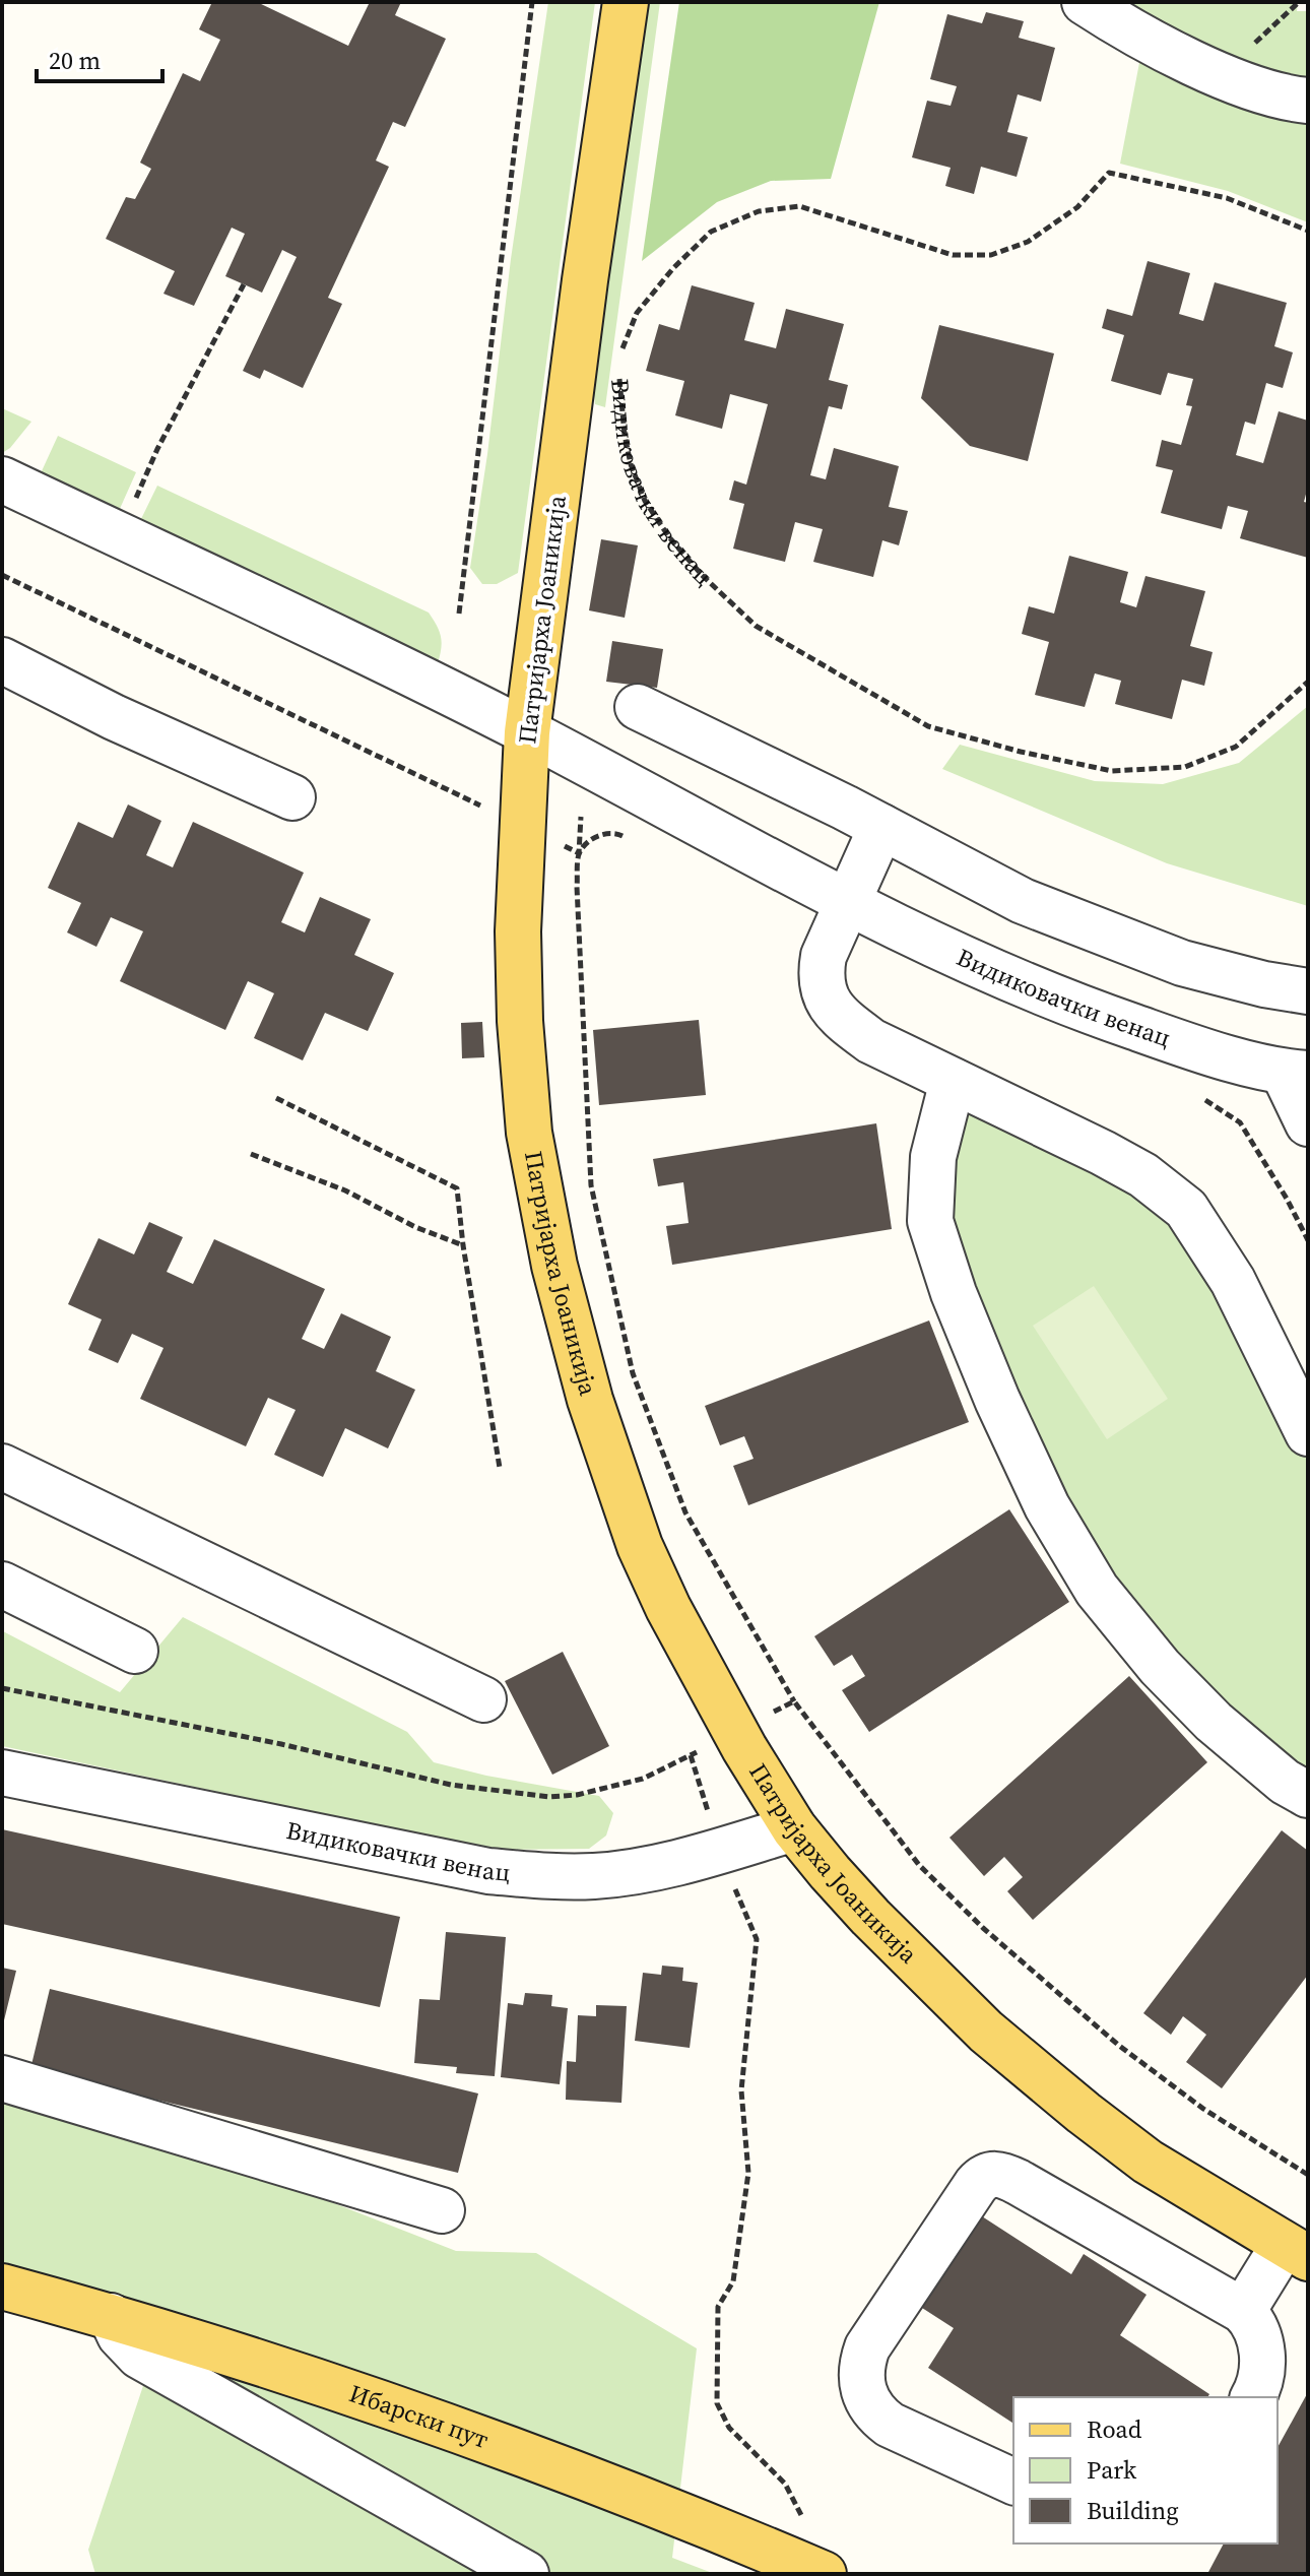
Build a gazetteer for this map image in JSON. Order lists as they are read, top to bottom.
{
  "streets": {
    "main road": ["Патријарха Јоаникија", "Ибарски пут"],
    "street": ["Видиковачки венац"]
  },
  "crossings": [
    ["Видиковачки венац", "Патријарха Јоаникија"]
  ],
  "legend": ["Road", "Park", "Building"],
  "scale_bar": "20 m"
}
